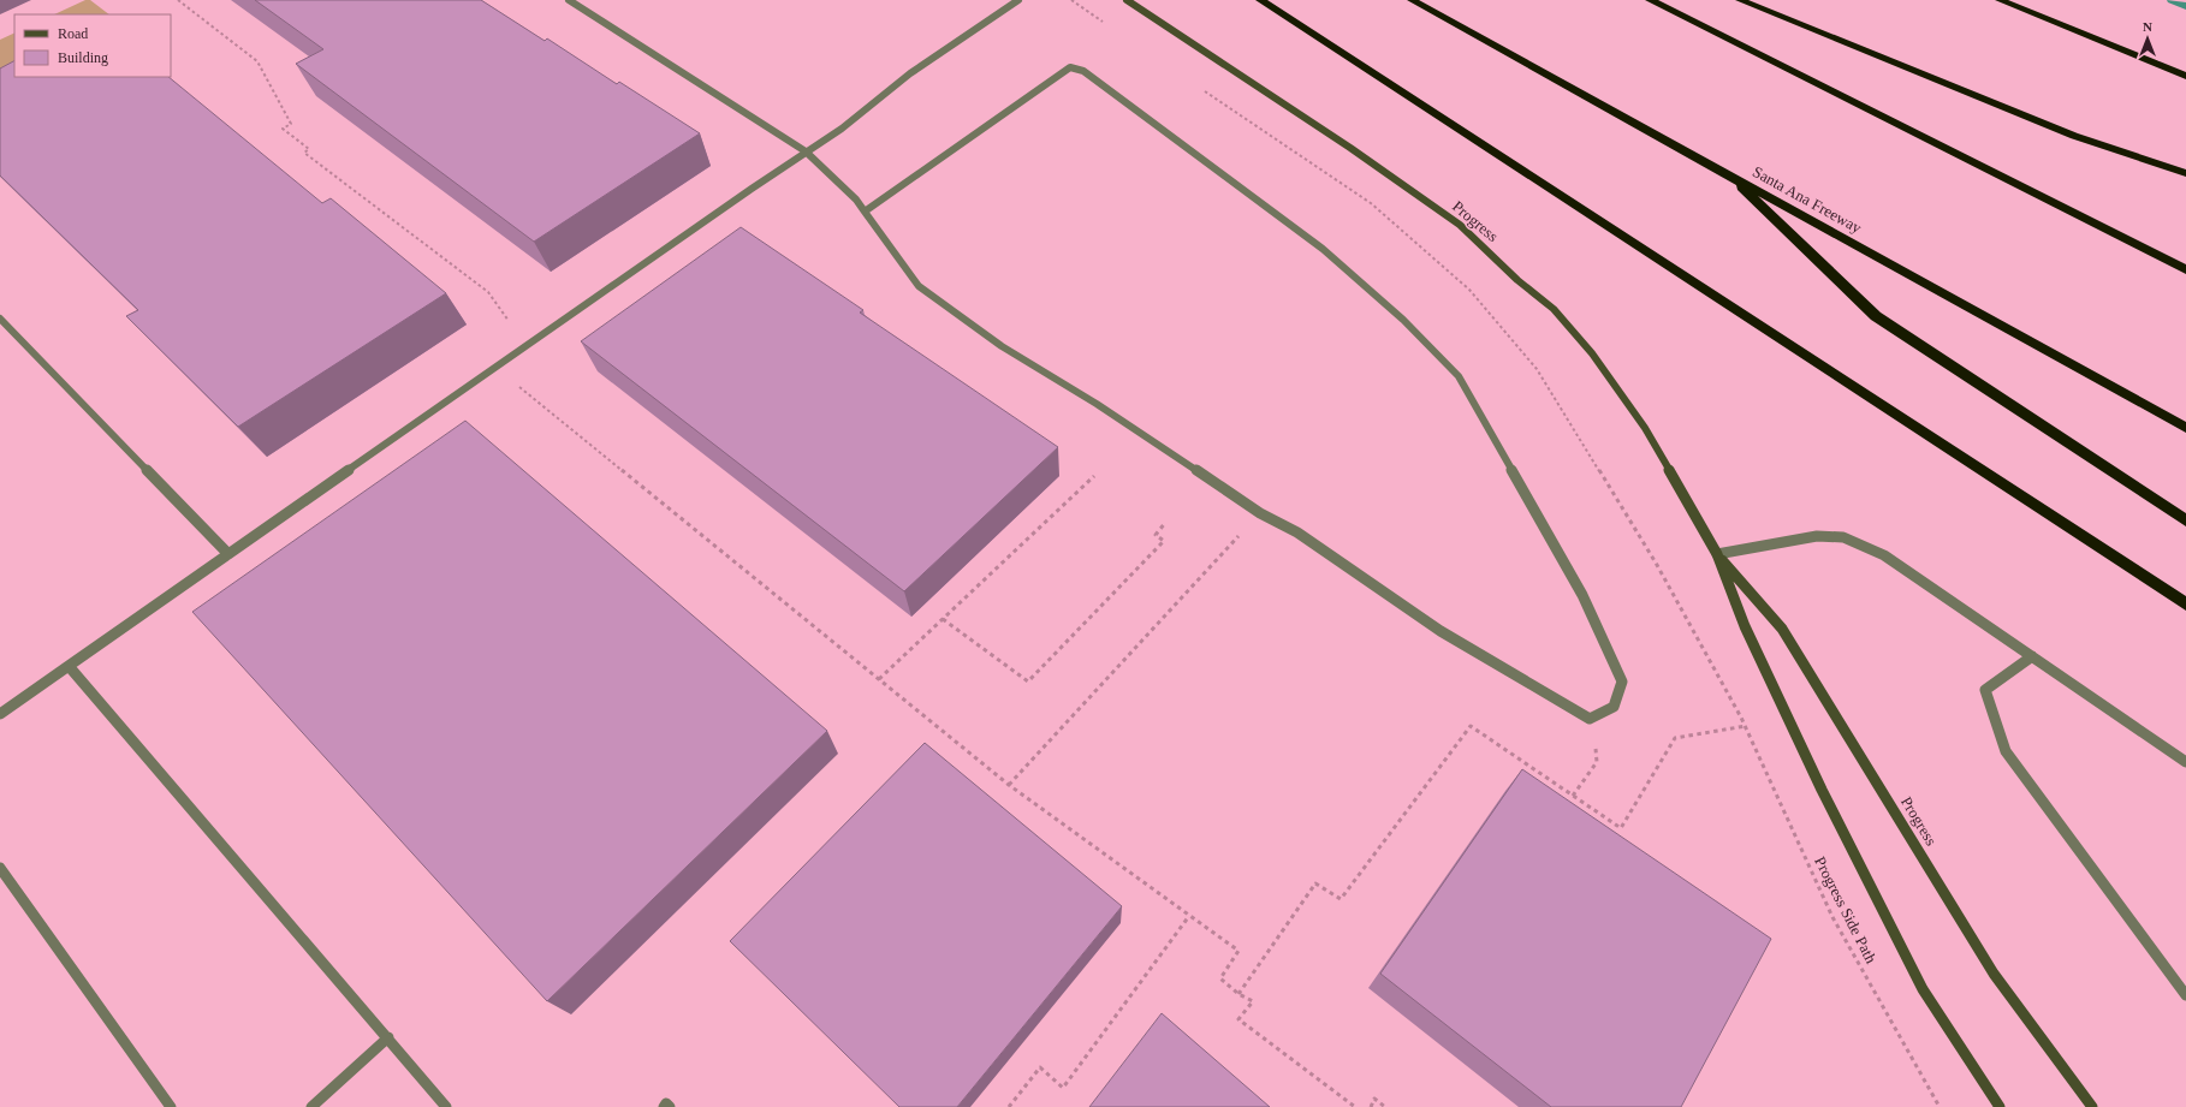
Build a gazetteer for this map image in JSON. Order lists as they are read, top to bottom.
{
  "streets": {
    "highway": ["Santa Ana Freeway"],
    "street": ["Progress"],
    "path": ["Progress Side Path"]
  },
  "legend": ["Road", "Building"],
  "north": "top"
}
